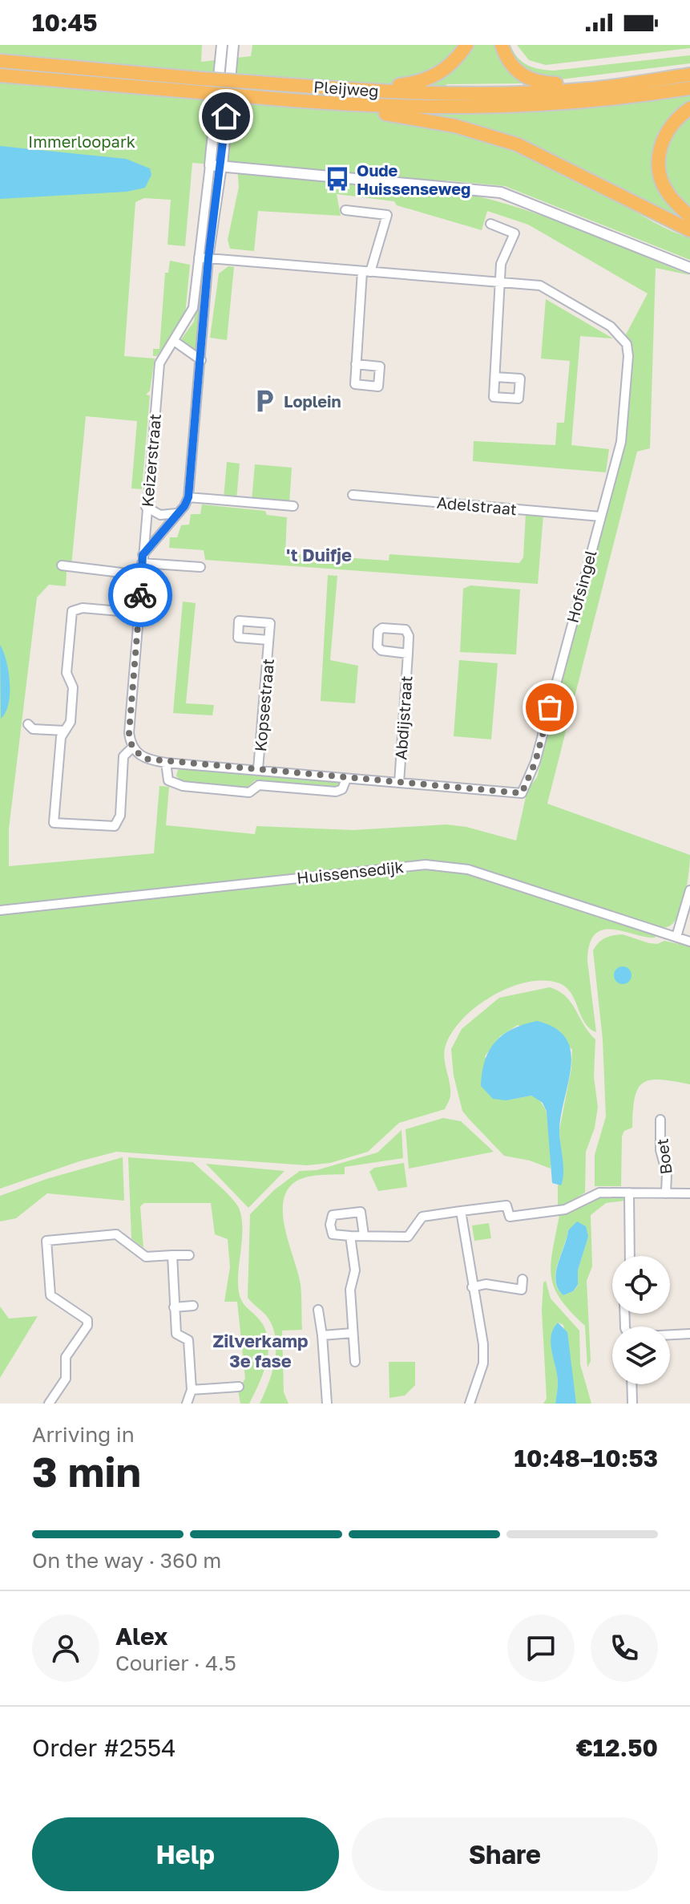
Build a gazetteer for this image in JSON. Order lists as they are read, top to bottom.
{
  "streets": {
    "highway": ["Pleijweg"],
    "street": [
      "Keizerstraat",
      "Adelstraat",
      "Hofsingel",
      "Kopsestraat",
      "Abdijstraat",
      "Huissensedijk",
      "Boet"
    ]
  },
  "crossings": [
    ["Keizerstraat", "Hofsingel"],
    ["Adelstraat", "Hofsingel"],
    ["Hofsingel", "Kopsestraat"],
    ["Hofsingel", "Abdijstraat"]
  ],
  "districts": ["'t Duifje", "Zilverkamp 3e fase"],
  "parks": ["Immerloopark"],
  "places": {
    "bus stop": ["Oude Huissenseweg"],
    "parking": ["Loplein"]
  },
  "page": {
    "status": "10:45",
    "heading": ["3 min", "Arriving in", "10:48–10:53"],
    "panel": [
      "Alex",
      "Courier · 4.5",
      "Order #2554",
      "€12.50"
    ],
    "bar": "On the way · 360 m",
    "buttons": ["Help", "Share"]
  }
}
